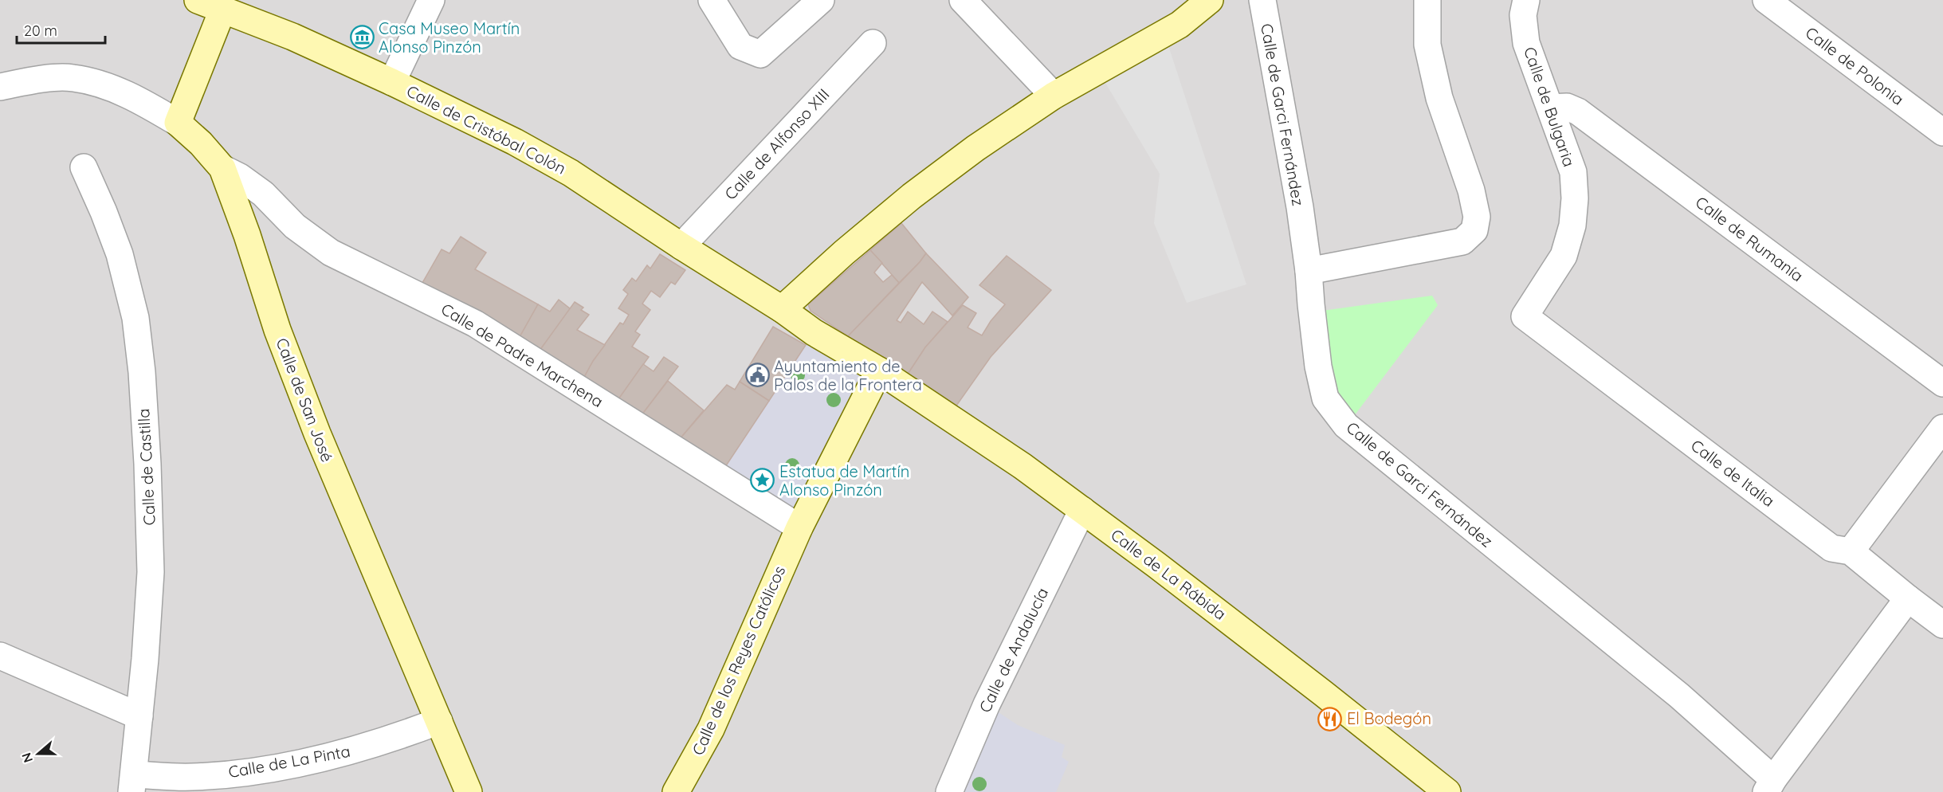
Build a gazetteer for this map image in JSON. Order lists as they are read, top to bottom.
{
  "streets": {
    "street": [
      "Calle de Polonia",
      "Calle de Bulgaria",
      "Calle de Garci Fernández",
      "Calle de Cristóbal Colón",
      "Calle de Alfonso XIII",
      "Calle de Rumanía",
      "Calle de Padre Marchena",
      "Calle de San José",
      "Calle de Castilla",
      "Calle de Italia",
      "Calle de La Rábida",
      "Calle de Andalucía",
      "Calle de los Reyes Católicos",
      "Calle de La Pinta"
    ]
  },
  "crossings": [
    ["Calle de Bulgaria", "Calle de Rumanía"],
    ["Calle de Bulgaria", "Calle de Italia"],
    ["Calle de Cristóbal Colón", "Calle de Alfonso XIII"],
    ["Calle de Cristóbal Colón", "Calle de La Rábida"],
    ["Calle de Cristóbal Colón", "Calle de los Reyes Católicos"],
    ["Calle de Padre Marchena", "Calle de San José"],
    ["Calle de Padre Marchena", "Calle de los Reyes Católicos"],
    ["Calle de San José", "Calle de La Pinta"],
    ["Calle de Castilla", "Calle de La Pinta"],
    ["Calle de La Rábida", "Calle de Andalucía"],
    ["Calle de La Rábida", "Calle de los Reyes Católicos"]
  ],
  "places": {
    "museum": ["Casa Museo Martín Alonso Pinzón"],
    "public building": ["Ayuntamiento de Palos de la Frontera"],
    "place": ["Estatua de Martín Alonso Pinzón"],
    "restaurant": ["El Bodegón"]
  },
  "scale_bar": "20 m",
  "north": "left"
}
